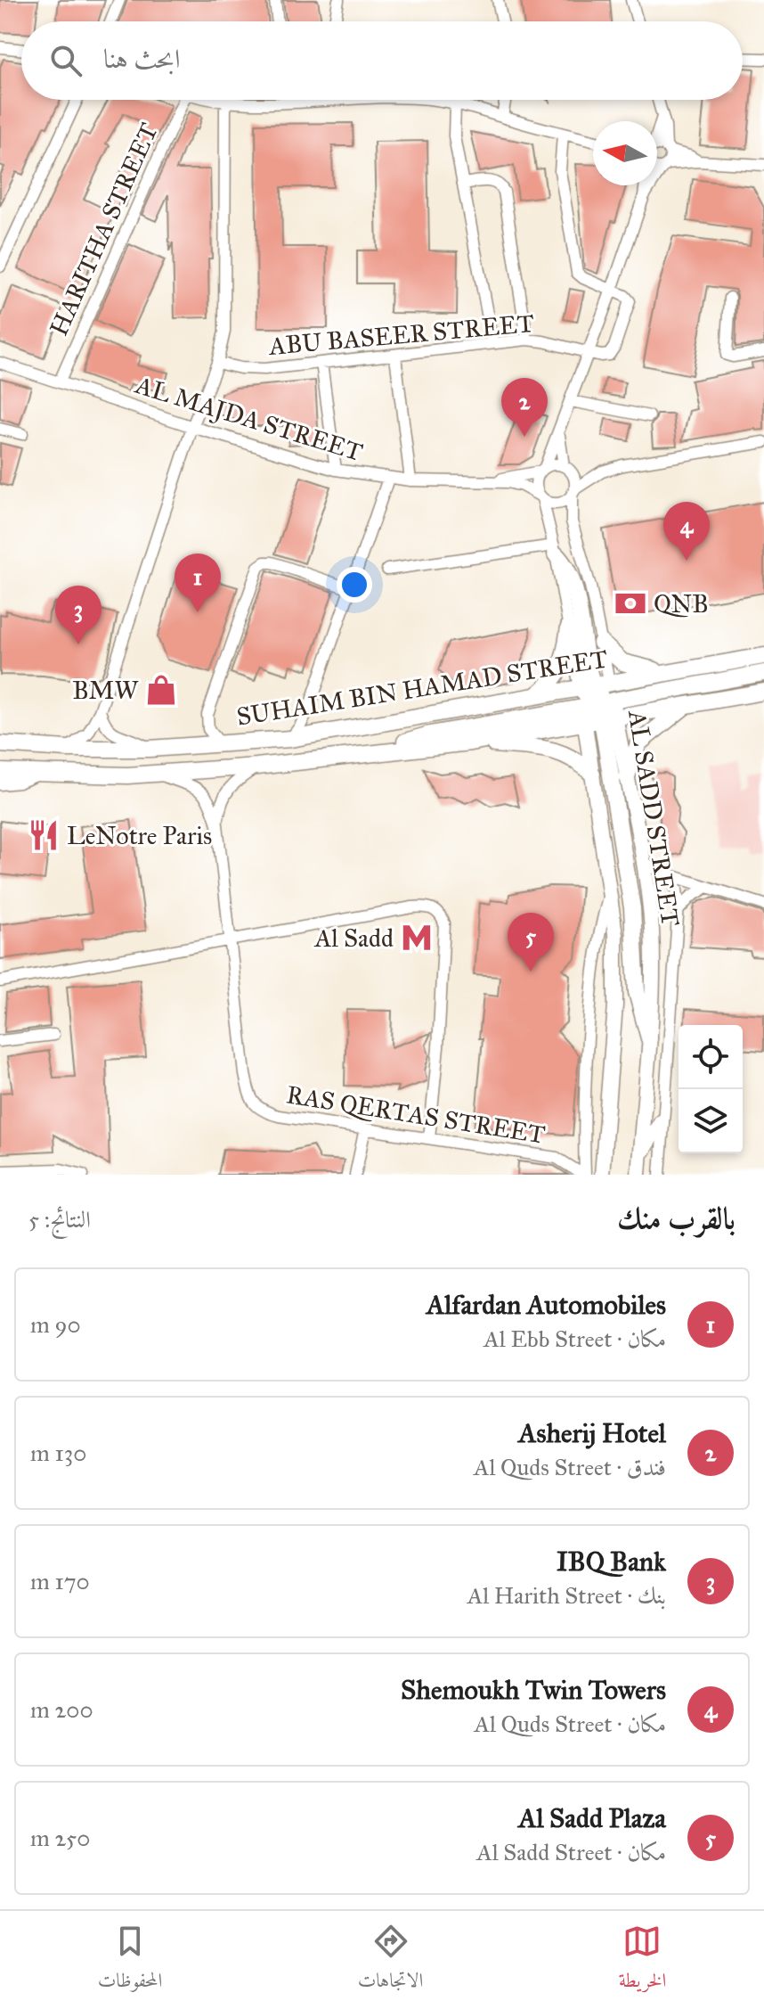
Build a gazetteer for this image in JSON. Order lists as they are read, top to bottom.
{
  "streets": {
    "highway": ["SUHAIM BIN HAMAD STREET"],
    "main road": ["AL SADD STREET"],
    "street": [
      "HARITHA STREET",
      "ABU BASEER STREET",
      "AL MAJDA STREET",
      "RAS QERTAS STREET"
    ]
  },
  "crossings": [
    ["HARITHA STREET", "AL MAJDA STREET"],
    ["SUHAIM BIN HAMAD STREET", "AL SADD STREET"],
    ["SUHAIM BIN HAMAD STREET", "RAS QERTAS STREET"]
  ],
  "places": {
    "bank": ["QNB"],
    "shop": ["BMW"],
    "restaurant": ["LeNotre Paris"],
    "metro station": ["Al Sadd"]
  },
  "north": "left",
  "page": {
    "search": "ابحث هنا",
    "pins": [
      "2",
      "4",
      "1",
      "3",
      "5"
    ],
    "heading": ["بالقرب منك", "النتائج: 5"],
    "list": [
      {
        "mark": "1",
        "name": "Alfardan Automobiles",
        "note": "مكان · Al Ebb Street",
        "value": "90 m"
      },
      {
        "mark": "2",
        "name": "Asherij Hotel",
        "note": "فندق · Al Quds Street",
        "value": "130 m"
      },
      {
        "mark": "3",
        "name": "IBQ Bank",
        "note": "بنك · Al Harith Street",
        "value": "170 m"
      },
      {
        "mark": "4",
        "name": "Shemoukh Twin Towers",
        "note": "مكان · Al Quds Street",
        "value": "200 m"
      },
      {
        "mark": "5",
        "name": "Al Sadd Plaza",
        "note": "مكان · Al Sadd Street",
        "value": "250 m"
      }
    ],
    "nav": ["الخريطة", "الاتجاهات", "المحفوظات"]
  }
}
